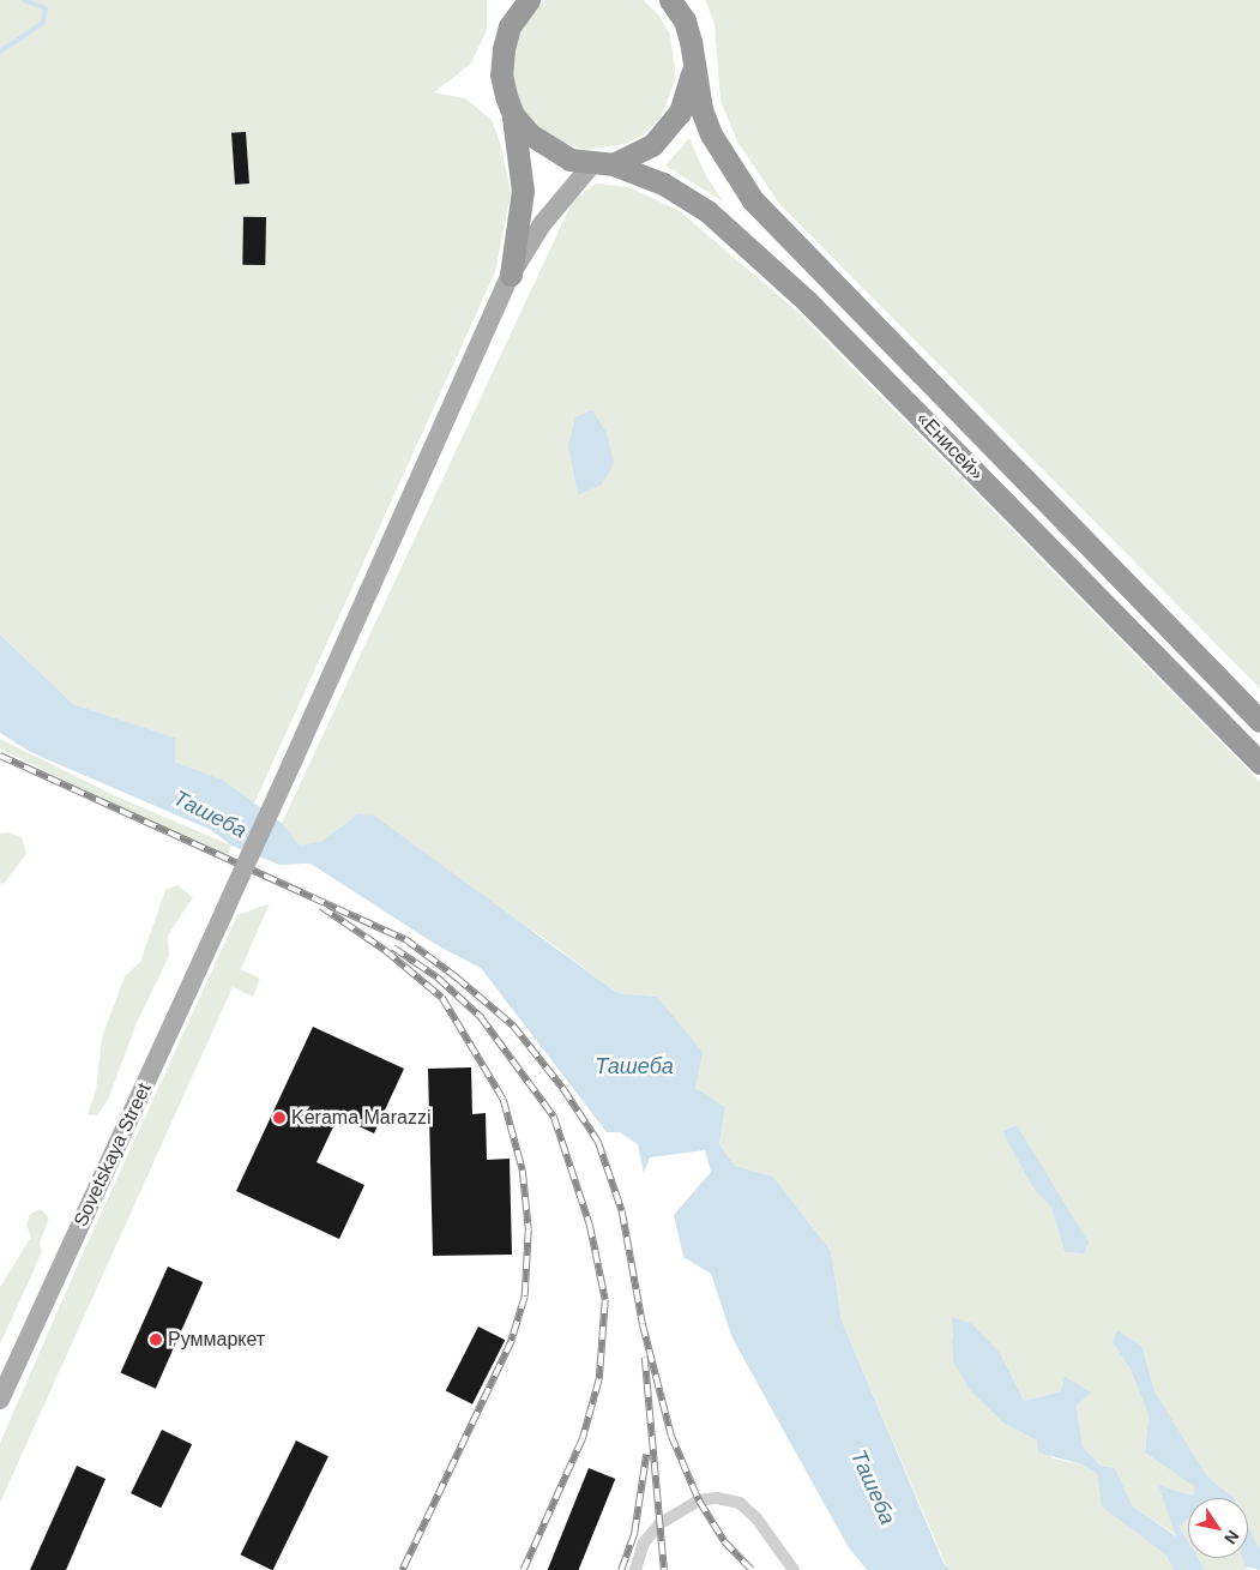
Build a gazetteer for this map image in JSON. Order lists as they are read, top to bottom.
{
  "streets": {
    "highway": ["«Енисей»"],
    "main road": ["Sovetskaya Street"]
  },
  "crossings": [
    ["«Енисей»", "Sovetskaya Street"]
  ],
  "water": ["Ташеба"],
  "places": ["Kerama Marazzi", "Руммаркет"],
  "north": "bottom right"
}
